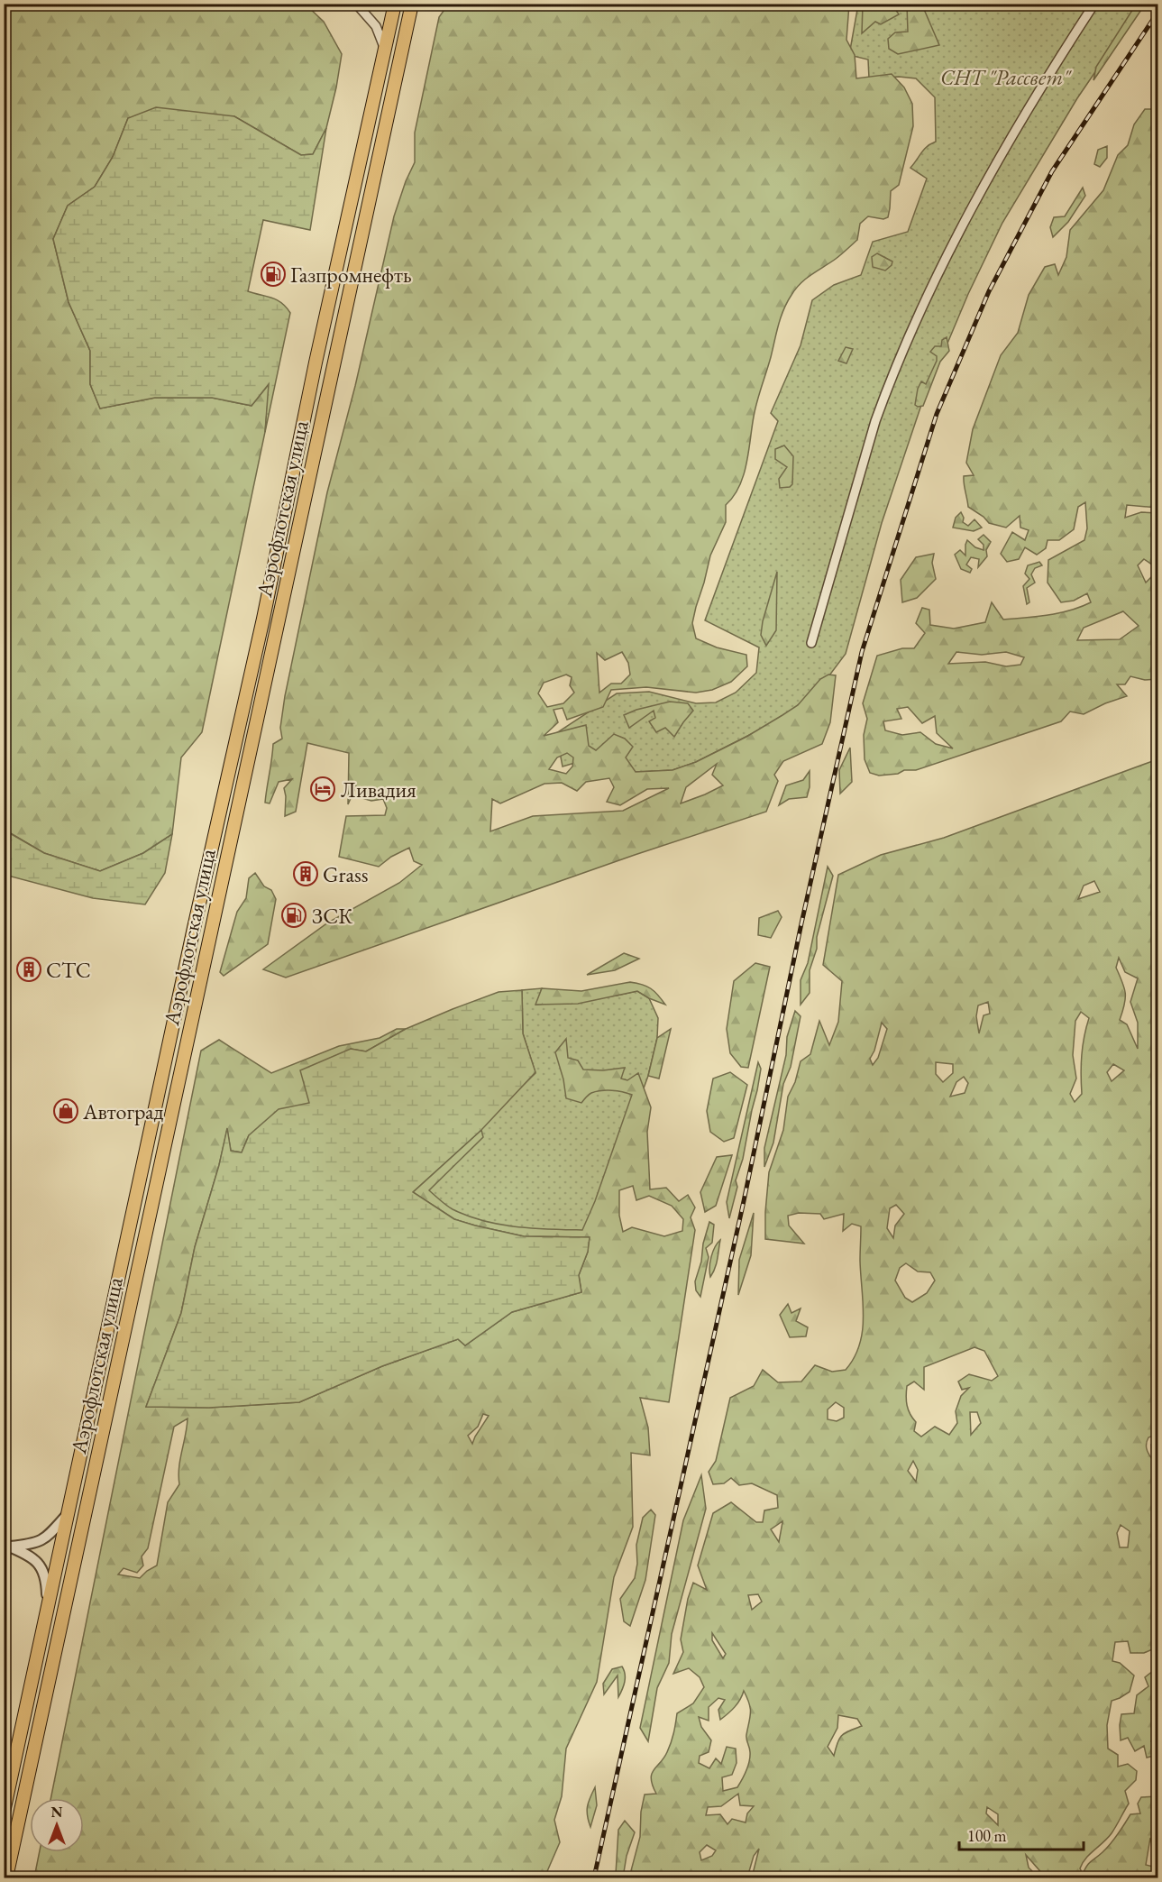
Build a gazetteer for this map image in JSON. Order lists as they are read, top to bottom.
{
  "streets": {
    "main road": ["Аэрофлотская улица"]
  },
  "parks": ["СНТ \"Рассвет\""],
  "places": {
    "fuel station": ["Газпромнефть", "ЗСК"],
    "hotel": ["Ливадия"],
    "building": ["Grass", "СТС"],
    "shop": ["Автоград"]
  },
  "scale_bar": "100 m",
  "north": "top"
}
